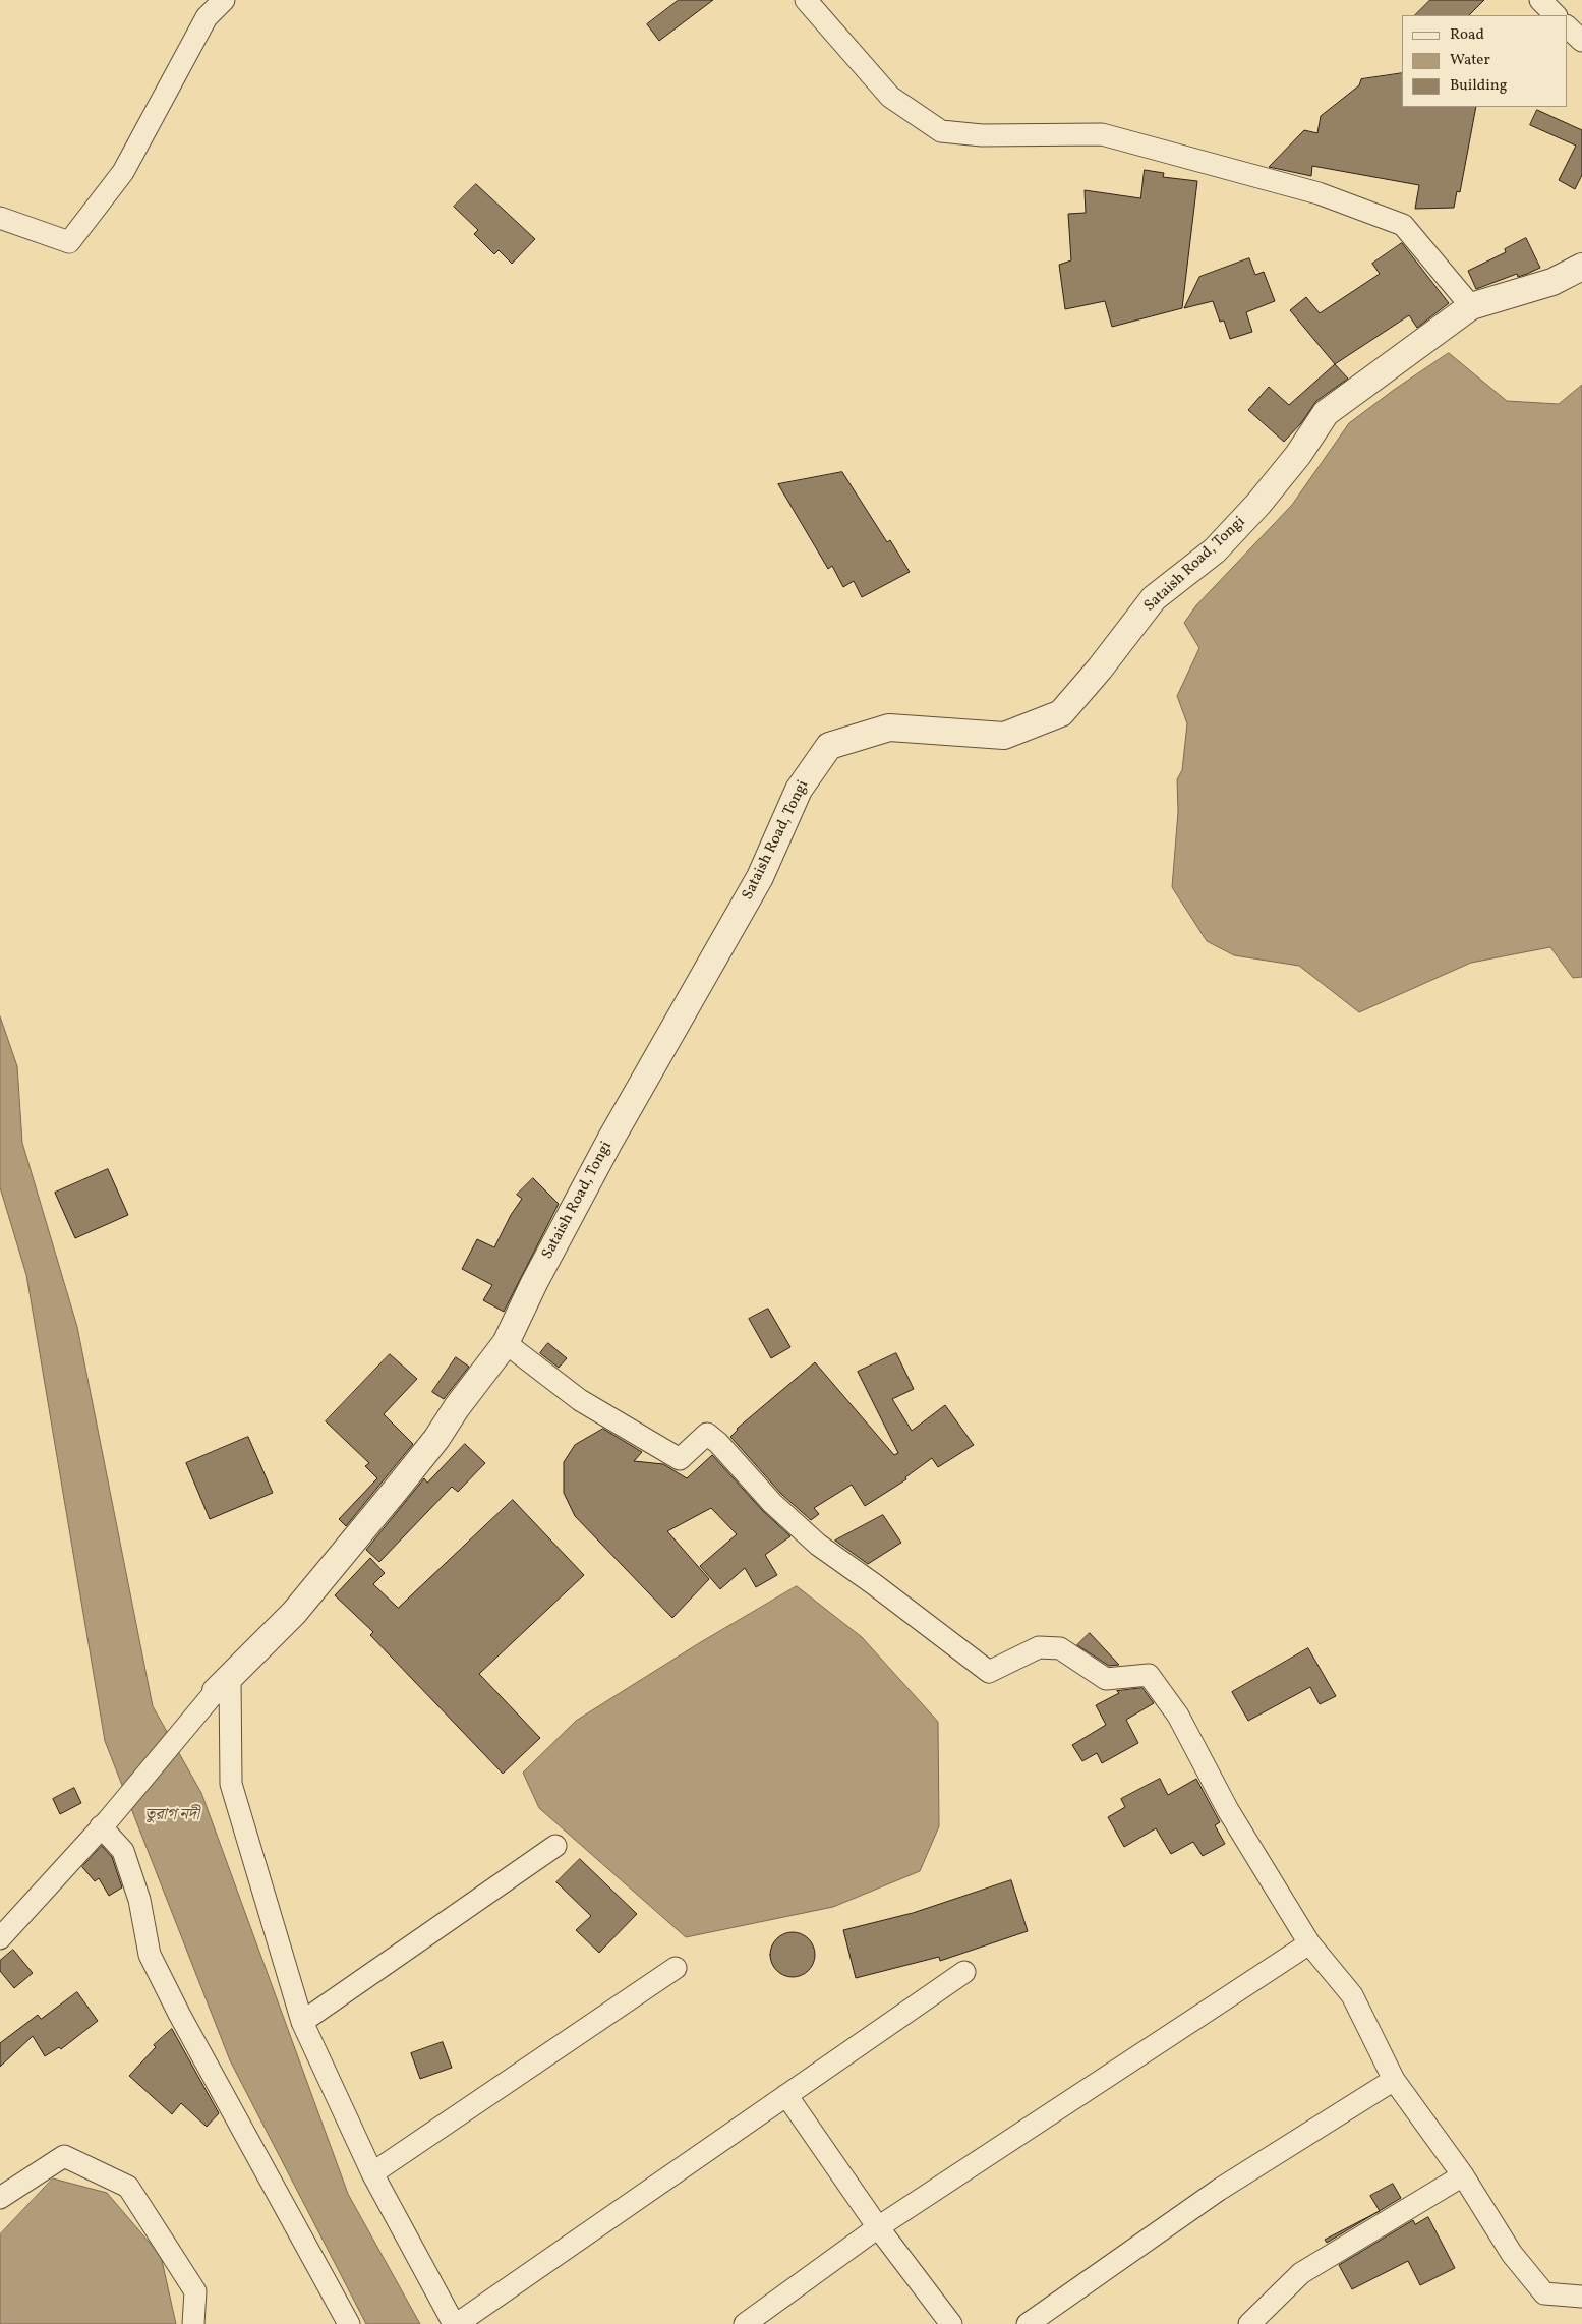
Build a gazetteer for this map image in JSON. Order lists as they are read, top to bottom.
{
  "streets": {
    "street": ["Sataish Road, Tongi"]
  },
  "water": ["তুরাগ নদী"],
  "legend": ["Road", "Water", "Building"]
}
